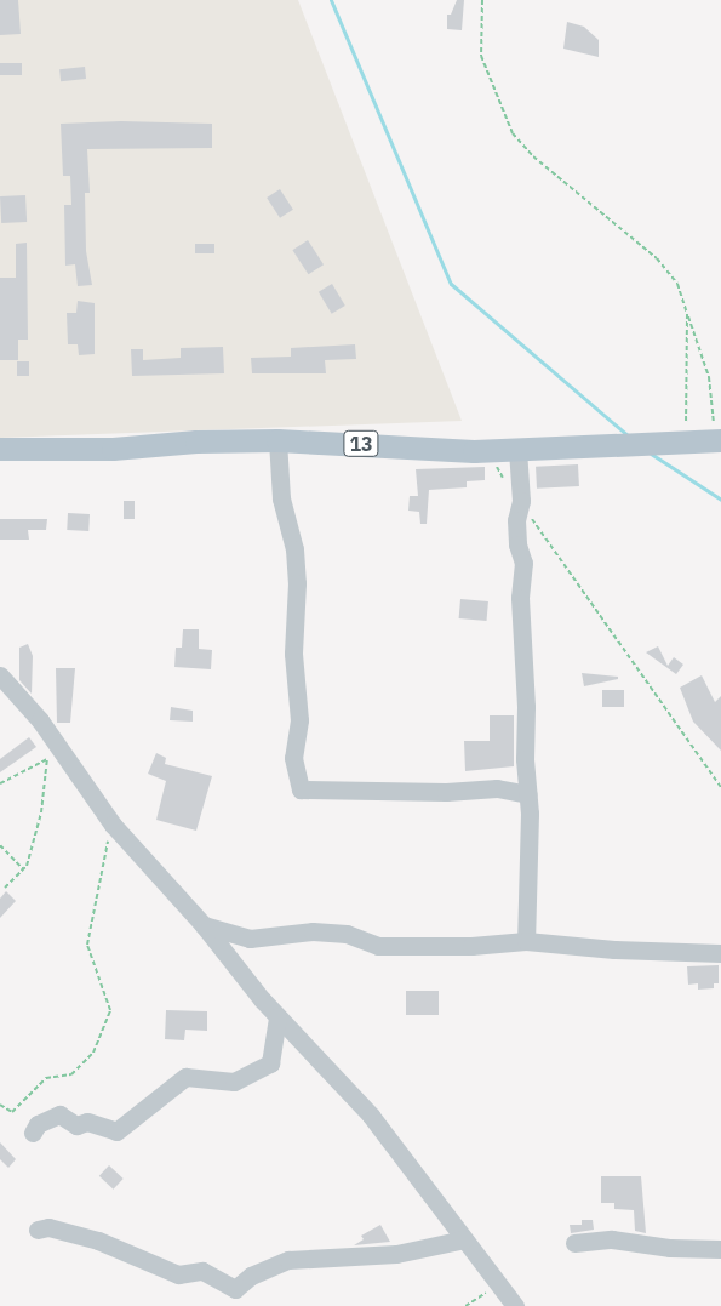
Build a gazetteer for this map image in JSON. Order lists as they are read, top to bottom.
{
  "streets": {
    "main road": ["13"]
  }
}
